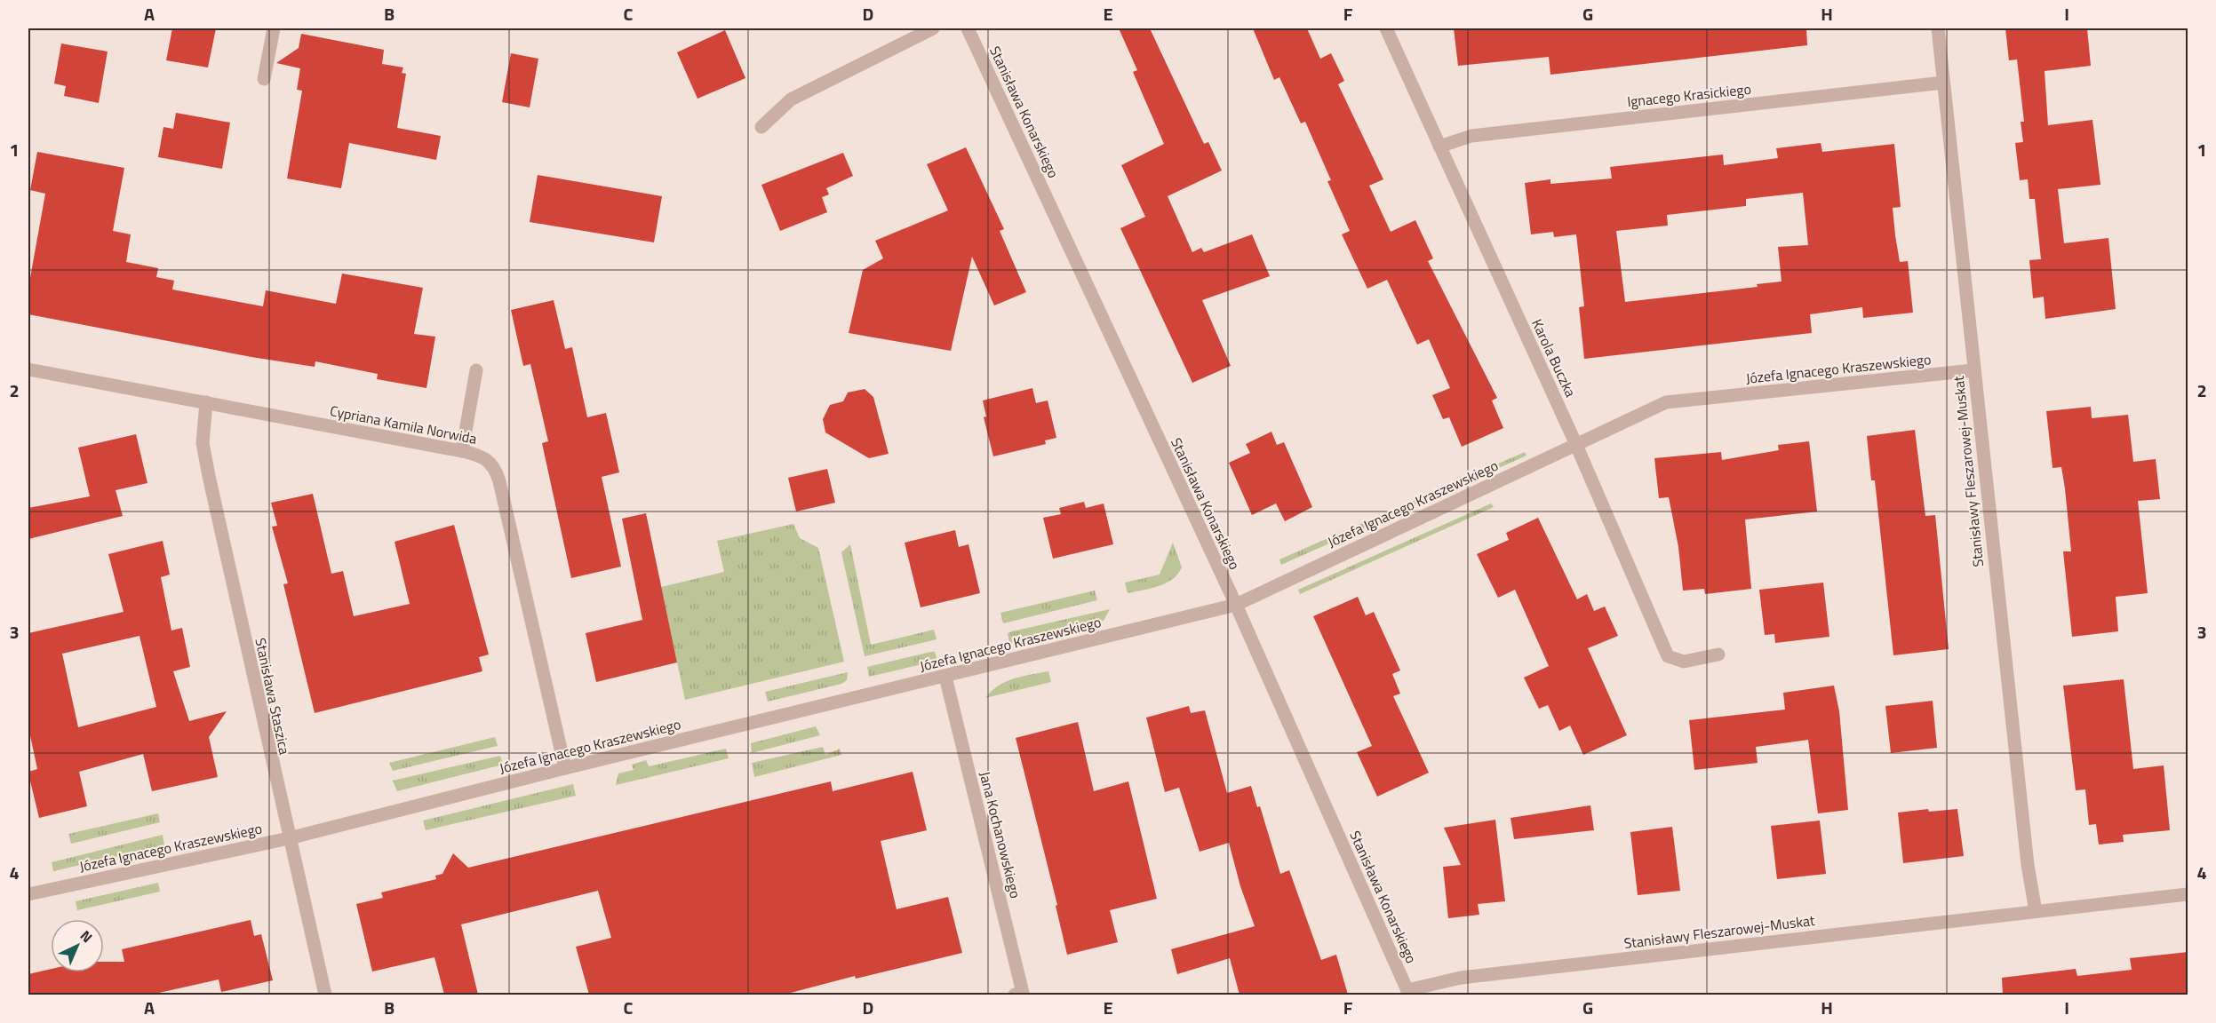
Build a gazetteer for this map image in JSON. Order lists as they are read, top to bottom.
{
  "streets": {
    "street": [
      "Ignacego Krasickiego",
      "Stanisława Konarskiego",
      "Karola Buczka",
      "Józefa Ignacego Kraszewskiego",
      "Cypriana Kamila Norwida",
      "Stanisławy Fleszarowej-Muskat",
      "Stanisława Staszica",
      "Jana Kochanowskiego"
    ]
  },
  "crossings": [
    ["Ignacego Krasickiego", "Karola Buczka"],
    ["Ignacego Krasickiego", "Stanisławy Fleszarowej-Muskat"],
    ["Stanisława Konarskiego", "Józefa Ignacego Kraszewskiego"],
    ["Stanisława Konarskiego", "Stanisławy Fleszarowej-Muskat"],
    ["Karola Buczka", "Józefa Ignacego Kraszewskiego"],
    ["Józefa Ignacego Kraszewskiego", "Cypriana Kamila Norwida"],
    ["Józefa Ignacego Kraszewskiego", "Stanisławy Fleszarowej-Muskat"],
    ["Józefa Ignacego Kraszewskiego", "Stanisława Staszica"],
    ["Józefa Ignacego Kraszewskiego", "Jana Kochanowskiego"],
    ["Cypriana Kamila Norwida", "Stanisława Staszica"]
  ],
  "north": "top right",
  "grid": {
    "columns": [
      "A",
      "B",
      "C",
      "D",
      "E",
      "F",
      "G",
      "H",
      "I"
    ],
    "rows": [
      "1",
      "2",
      "3",
      "4"
    ]
  }
}
